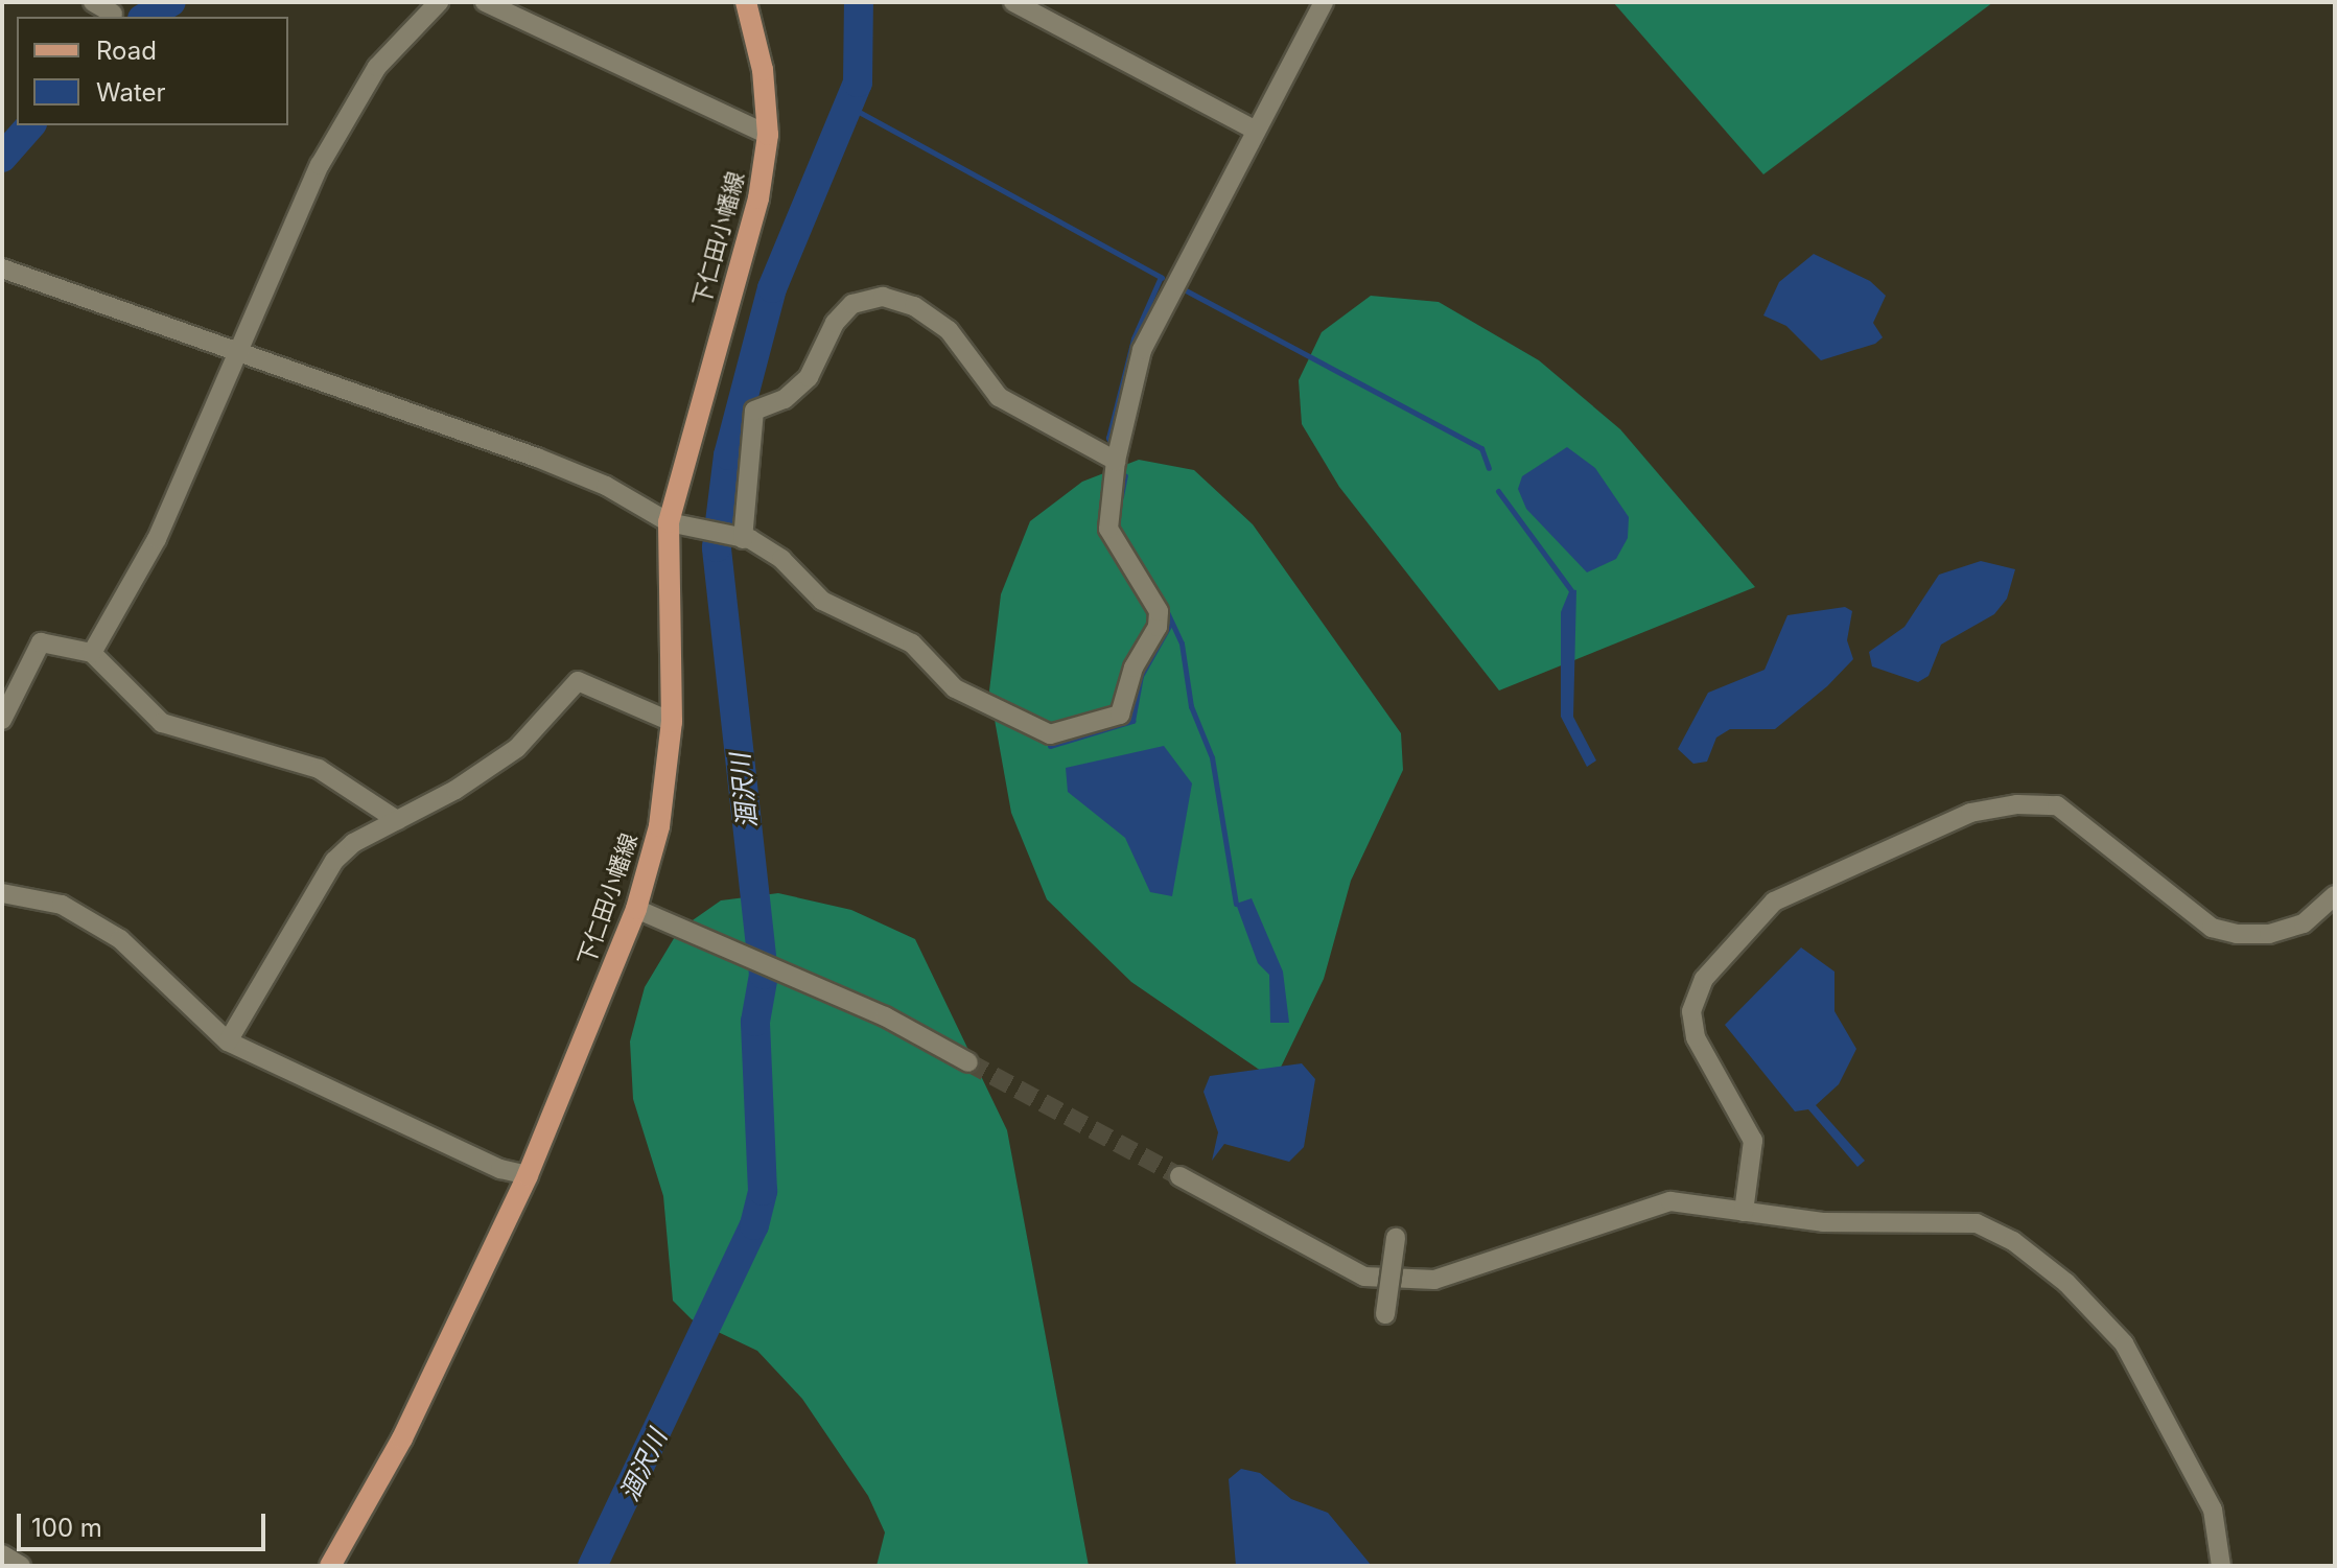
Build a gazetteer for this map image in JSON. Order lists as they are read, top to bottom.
{
  "streets": {
    "main road": ["下仁田小幡線"]
  },
  "water": ["涸沢川"],
  "legend": ["Road", "Water"],
  "scale_bar": "100 m"
}
